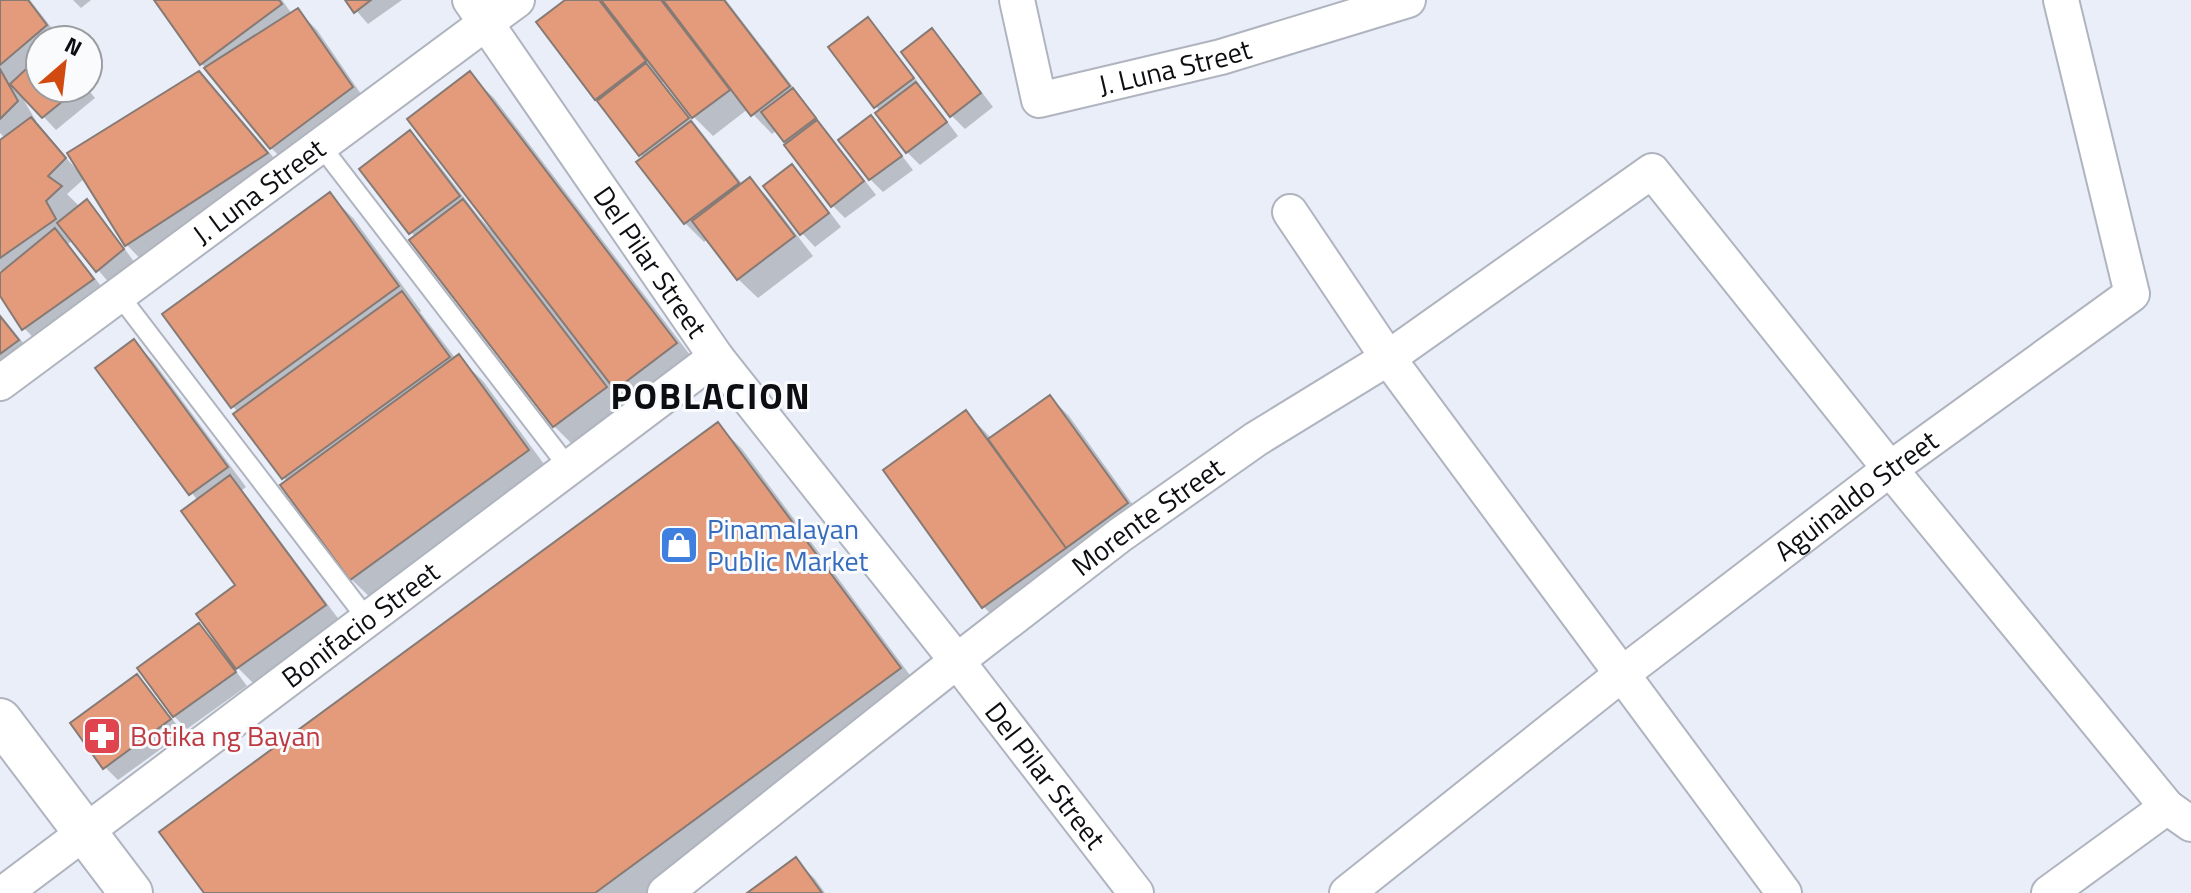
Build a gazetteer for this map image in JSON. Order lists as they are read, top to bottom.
{
  "streets": {
    "street": [
      "J. Luna Street",
      "Del Pilar Street",
      "Aguinaldo Street",
      "Morente Street",
      "Bonifacio Street"
    ]
  },
  "crossings": [
    ["J. Luna Street", "Del Pilar Street"],
    ["Del Pilar Street", "Morente Street"],
    ["Del Pilar Street", "Bonifacio Street"],
    ["Aguinaldo Street", "Morente Street"]
  ],
  "districts": ["POBLACION"],
  "places": {
    "shop": ["Pinamalayan Public Market"],
    "pharmacy": ["Botika ng Bayan"]
  },
  "north": "top right"
}
